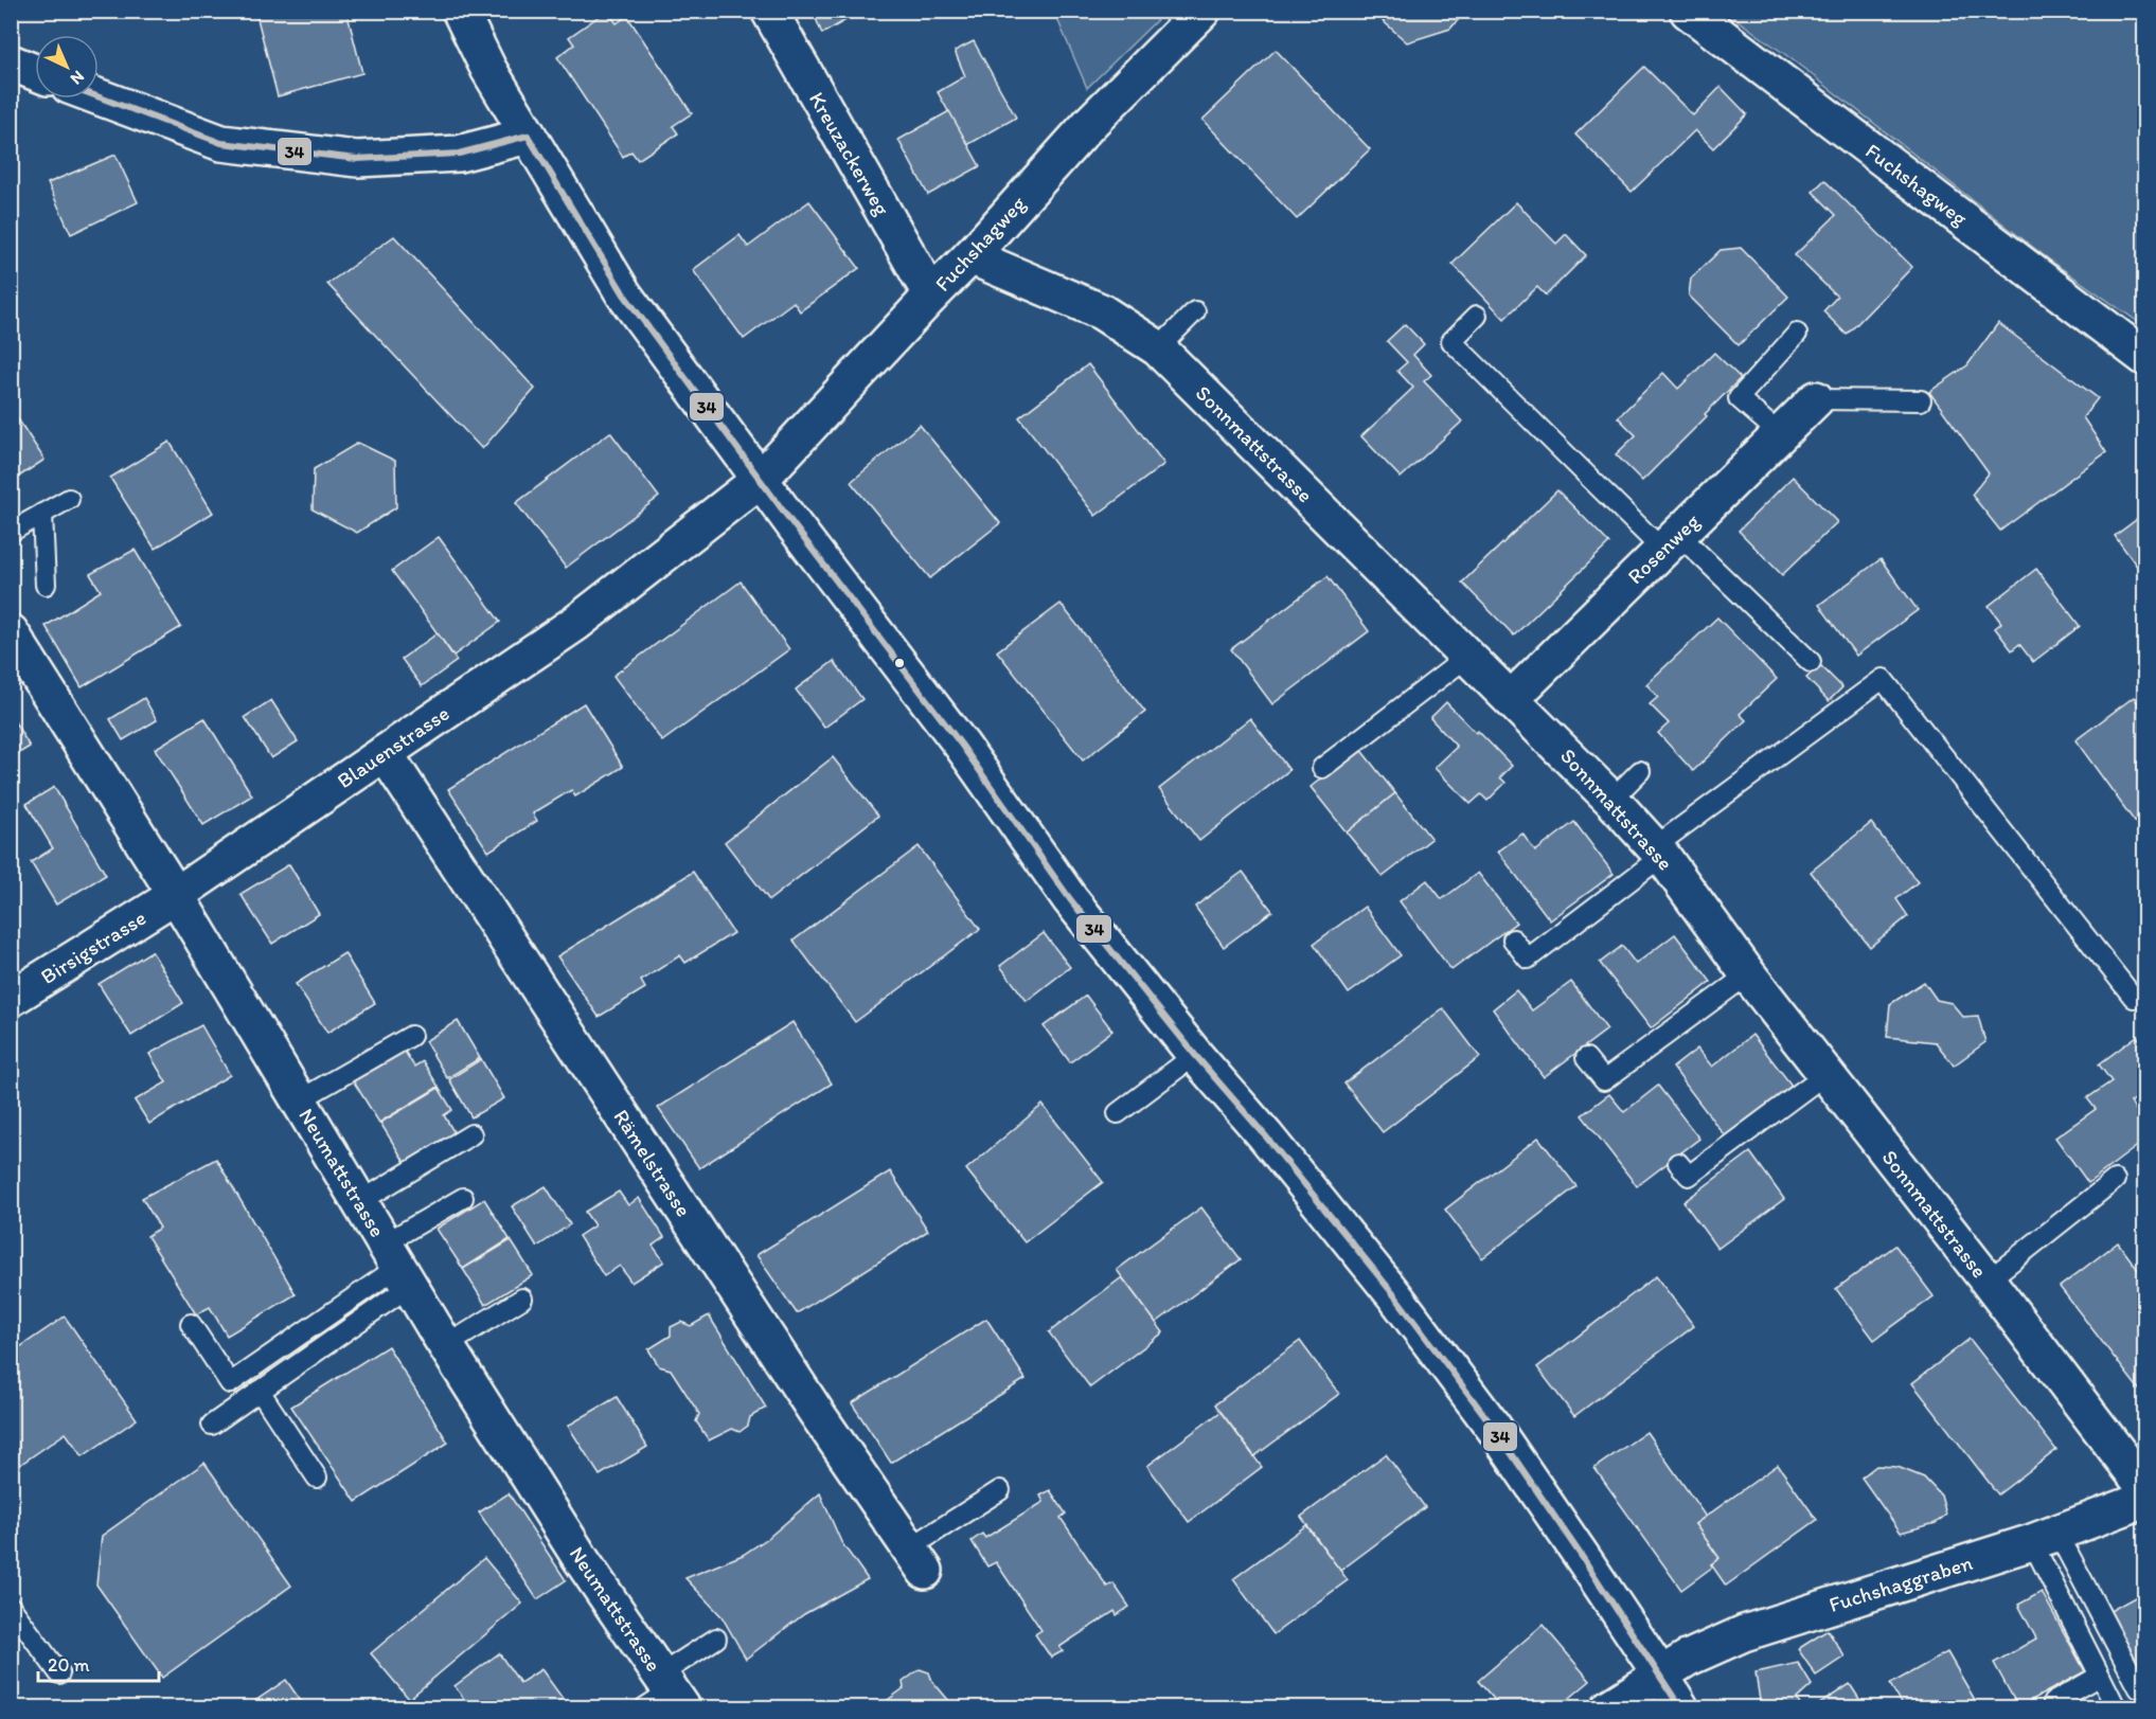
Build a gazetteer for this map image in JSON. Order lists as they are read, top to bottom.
{
  "streets": {
    "street": [
      "Kreuzackerweg",
      "Fuchshagweg",
      "Sonnmattstrasse",
      "Rosenweg",
      "Blauenstrasse",
      "Birsigstrasse",
      "Rämelstrasse",
      "Neumattstrasse",
      "Fuchshaggraben"
    ]
  },
  "crossings": [
    ["Kreuzackerweg", "Fuchshagweg"],
    ["Fuchshagweg", "Sonnmattstrasse"],
    ["Fuchshagweg", "Blauenstrasse"],
    ["Sonnmattstrasse", "Rosenweg"],
    ["Sonnmattstrasse", "Fuchshaggraben"],
    ["Blauenstrasse", "Birsigstrasse"],
    ["Blauenstrasse", "Rämelstrasse"],
    ["Blauenstrasse", "Neumattstrasse"],
    ["Birsigstrasse", "Neumattstrasse"]
  ],
  "lines": ["transit line 34"],
  "scale_bar": "20 m",
  "north": "bottom right"
}
